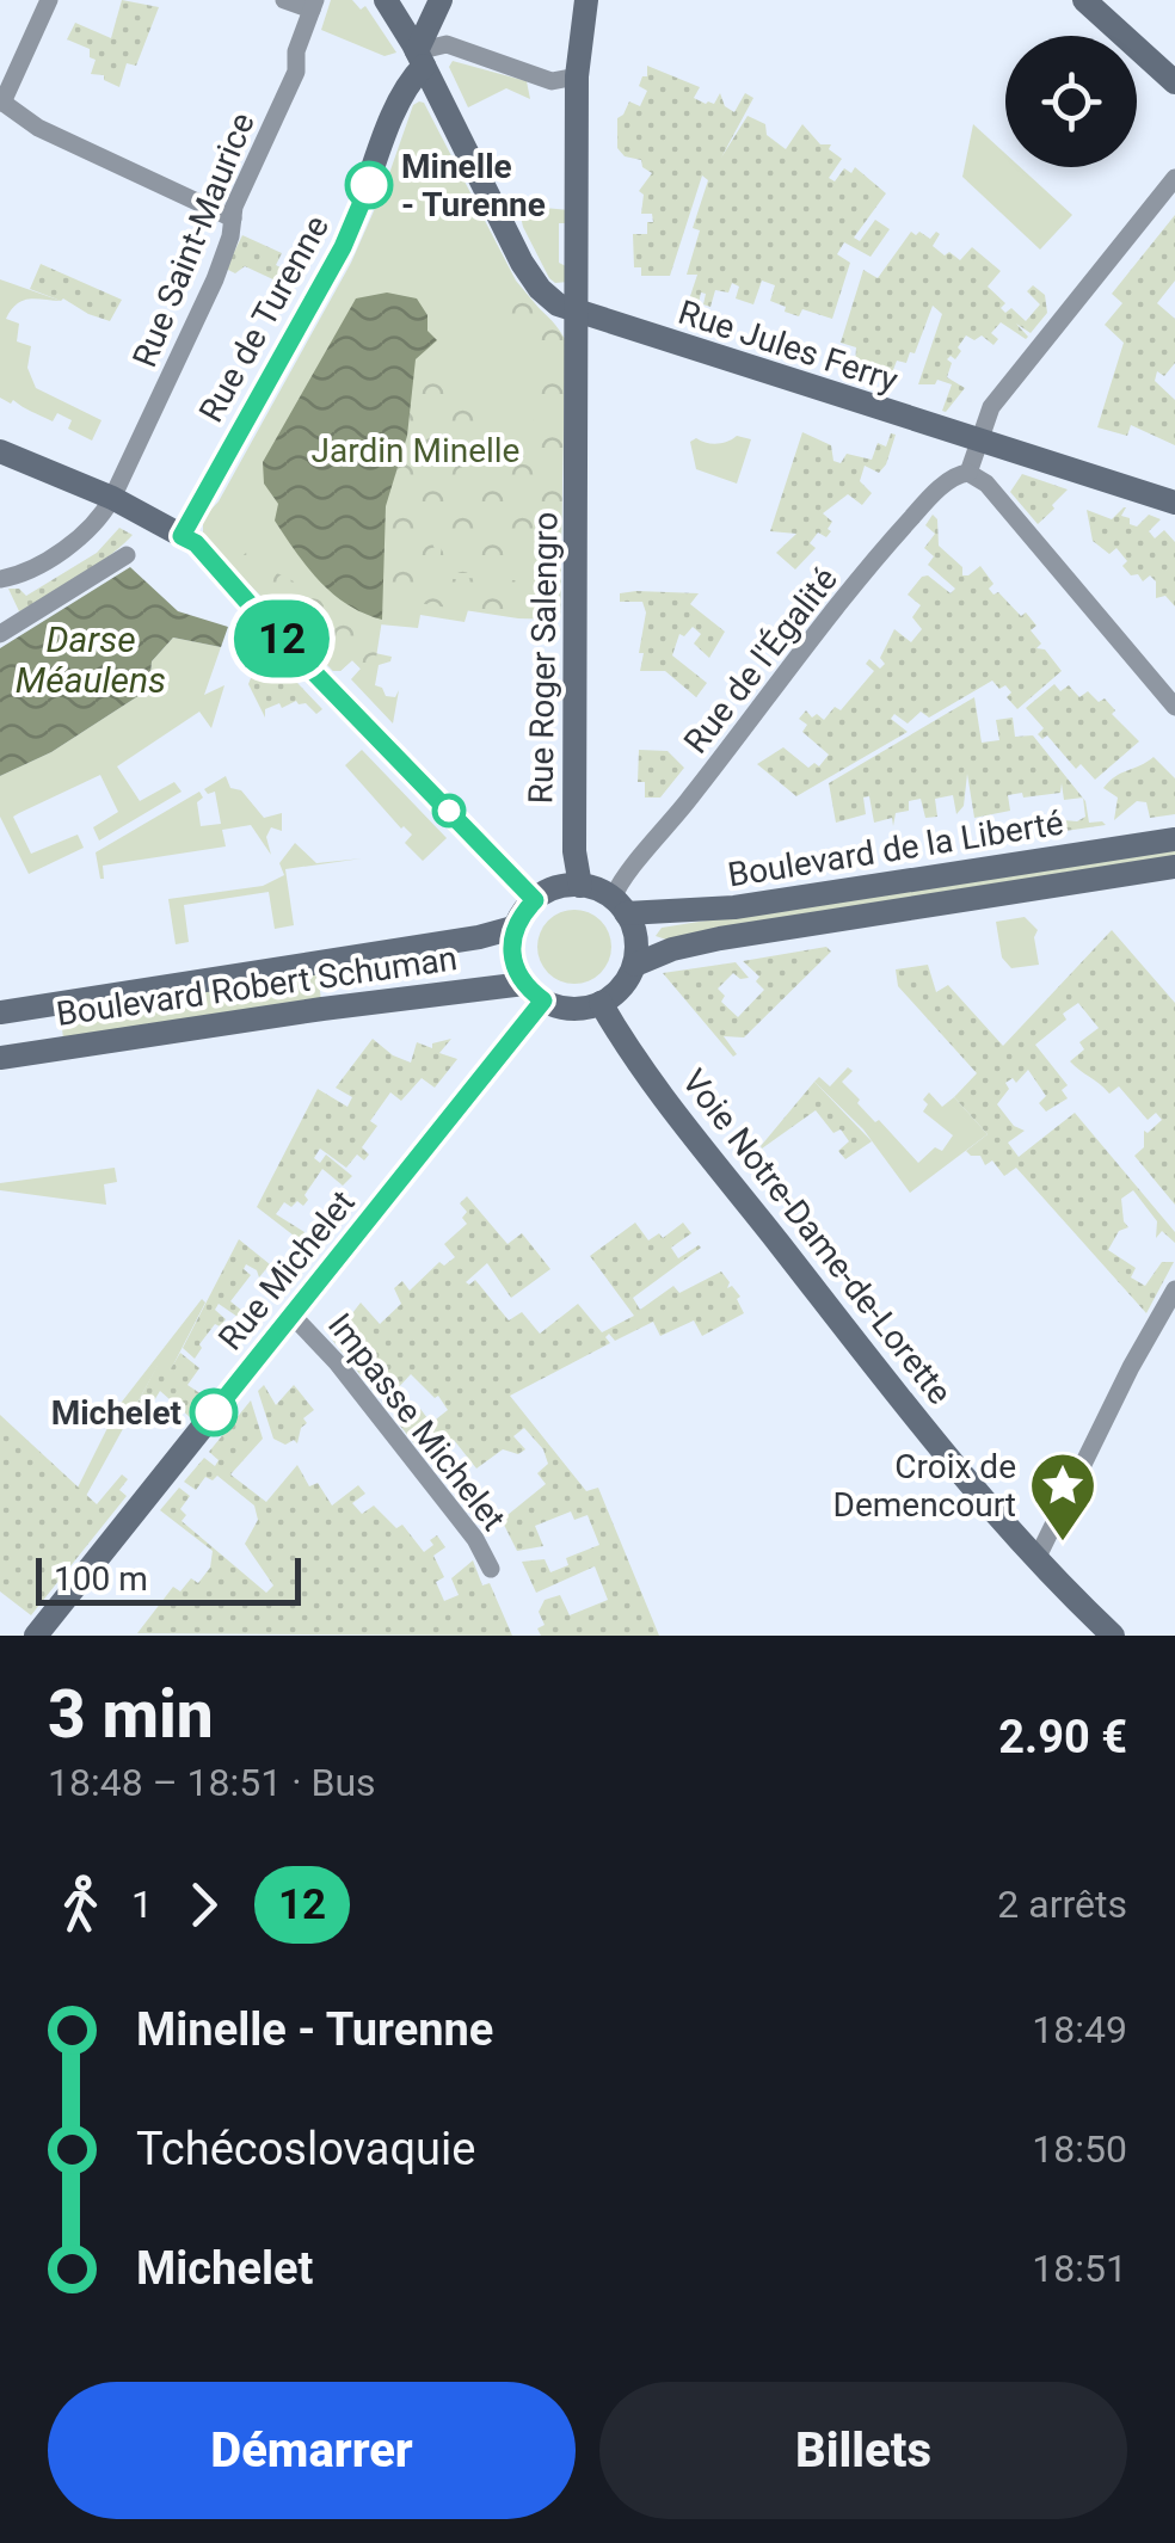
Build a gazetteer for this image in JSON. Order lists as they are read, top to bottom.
{
  "streets": {
    "main road": [
      "Rue de Turenne",
      "Rue Jules Ferry",
      "Rue Roger Salengro",
      "Boulevard de la Liberté",
      "Boulevard Robert Schuman",
      "Voie Notre-Dame-de-Lorette",
      "Rue Michelet"
    ],
    "street": ["Rue Saint-Maurice", "Rue de l'Égalité", "Impasse Michelet"]
  },
  "crossings": [
    ["Rue de Turenne", "Rue Jules Ferry"],
    ["Rue Jules Ferry", "Rue Roger Salengro"],
    ["Rue Roger Salengro", "Rue de l'Égalité"],
    ["Rue Roger Salengro", "Boulevard de la Liberté"],
    ["Rue Roger Salengro", "Boulevard Robert Schuman"],
    ["Rue Roger Salengro", "Voie Notre-Dame-de-Lorette"],
    ["Rue Roger Salengro", "Rue Michelet"],
    ["Rue de l'Égalité", "Boulevard de la Liberté"],
    ["Rue de l'Égalité", "Boulevard Robert Schuman"],
    ["Rue de l'Égalité", "Voie Notre-Dame-de-Lorette"],
    ["Rue de l'Égalité", "Rue Michelet"],
    ["Boulevard de la Liberté", "Boulevard Robert Schuman"],
    ["Boulevard de la Liberté", "Voie Notre-Dame-de-Lorette"],
    ["Boulevard de la Liberté", "Rue Michelet"],
    ["Boulevard Robert Schuman", "Voie Notre-Dame-de-Lorette"],
    ["Boulevard Robert Schuman", "Rue Michelet"],
    ["Voie Notre-Dame-de-Lorette", "Rue Michelet"],
    ["Rue Michelet", "Impasse Michelet"]
  ],
  "water": ["Darse Méaulens"],
  "parks": ["Jardin Minelle"],
  "places": {
    "other": ["Minelle - Turenne", "Michelet"],
    "place": ["Croix de Demencourt"]
  },
  "lines": ["bus line 12"],
  "scale_bar": "100 m",
  "page": {
    "on_map": "12",
    "scale": "100 m",
    "heading": ["3 min", "18:48 – 18:51 · Bus", "2.90 €"],
    "legs": ["1", "12", "2 arrêts"],
    "list": [
      {
        "name": "Minelle - Turenne",
        "value": "18:49"
      },
      {
        "name": "Tchécoslovaquie",
        "value": "18:50"
      },
      {
        "name": "Michelet",
        "value": "18:51"
      }
    ],
    "buttons": ["Démarrer", "Billets"]
  }
}
